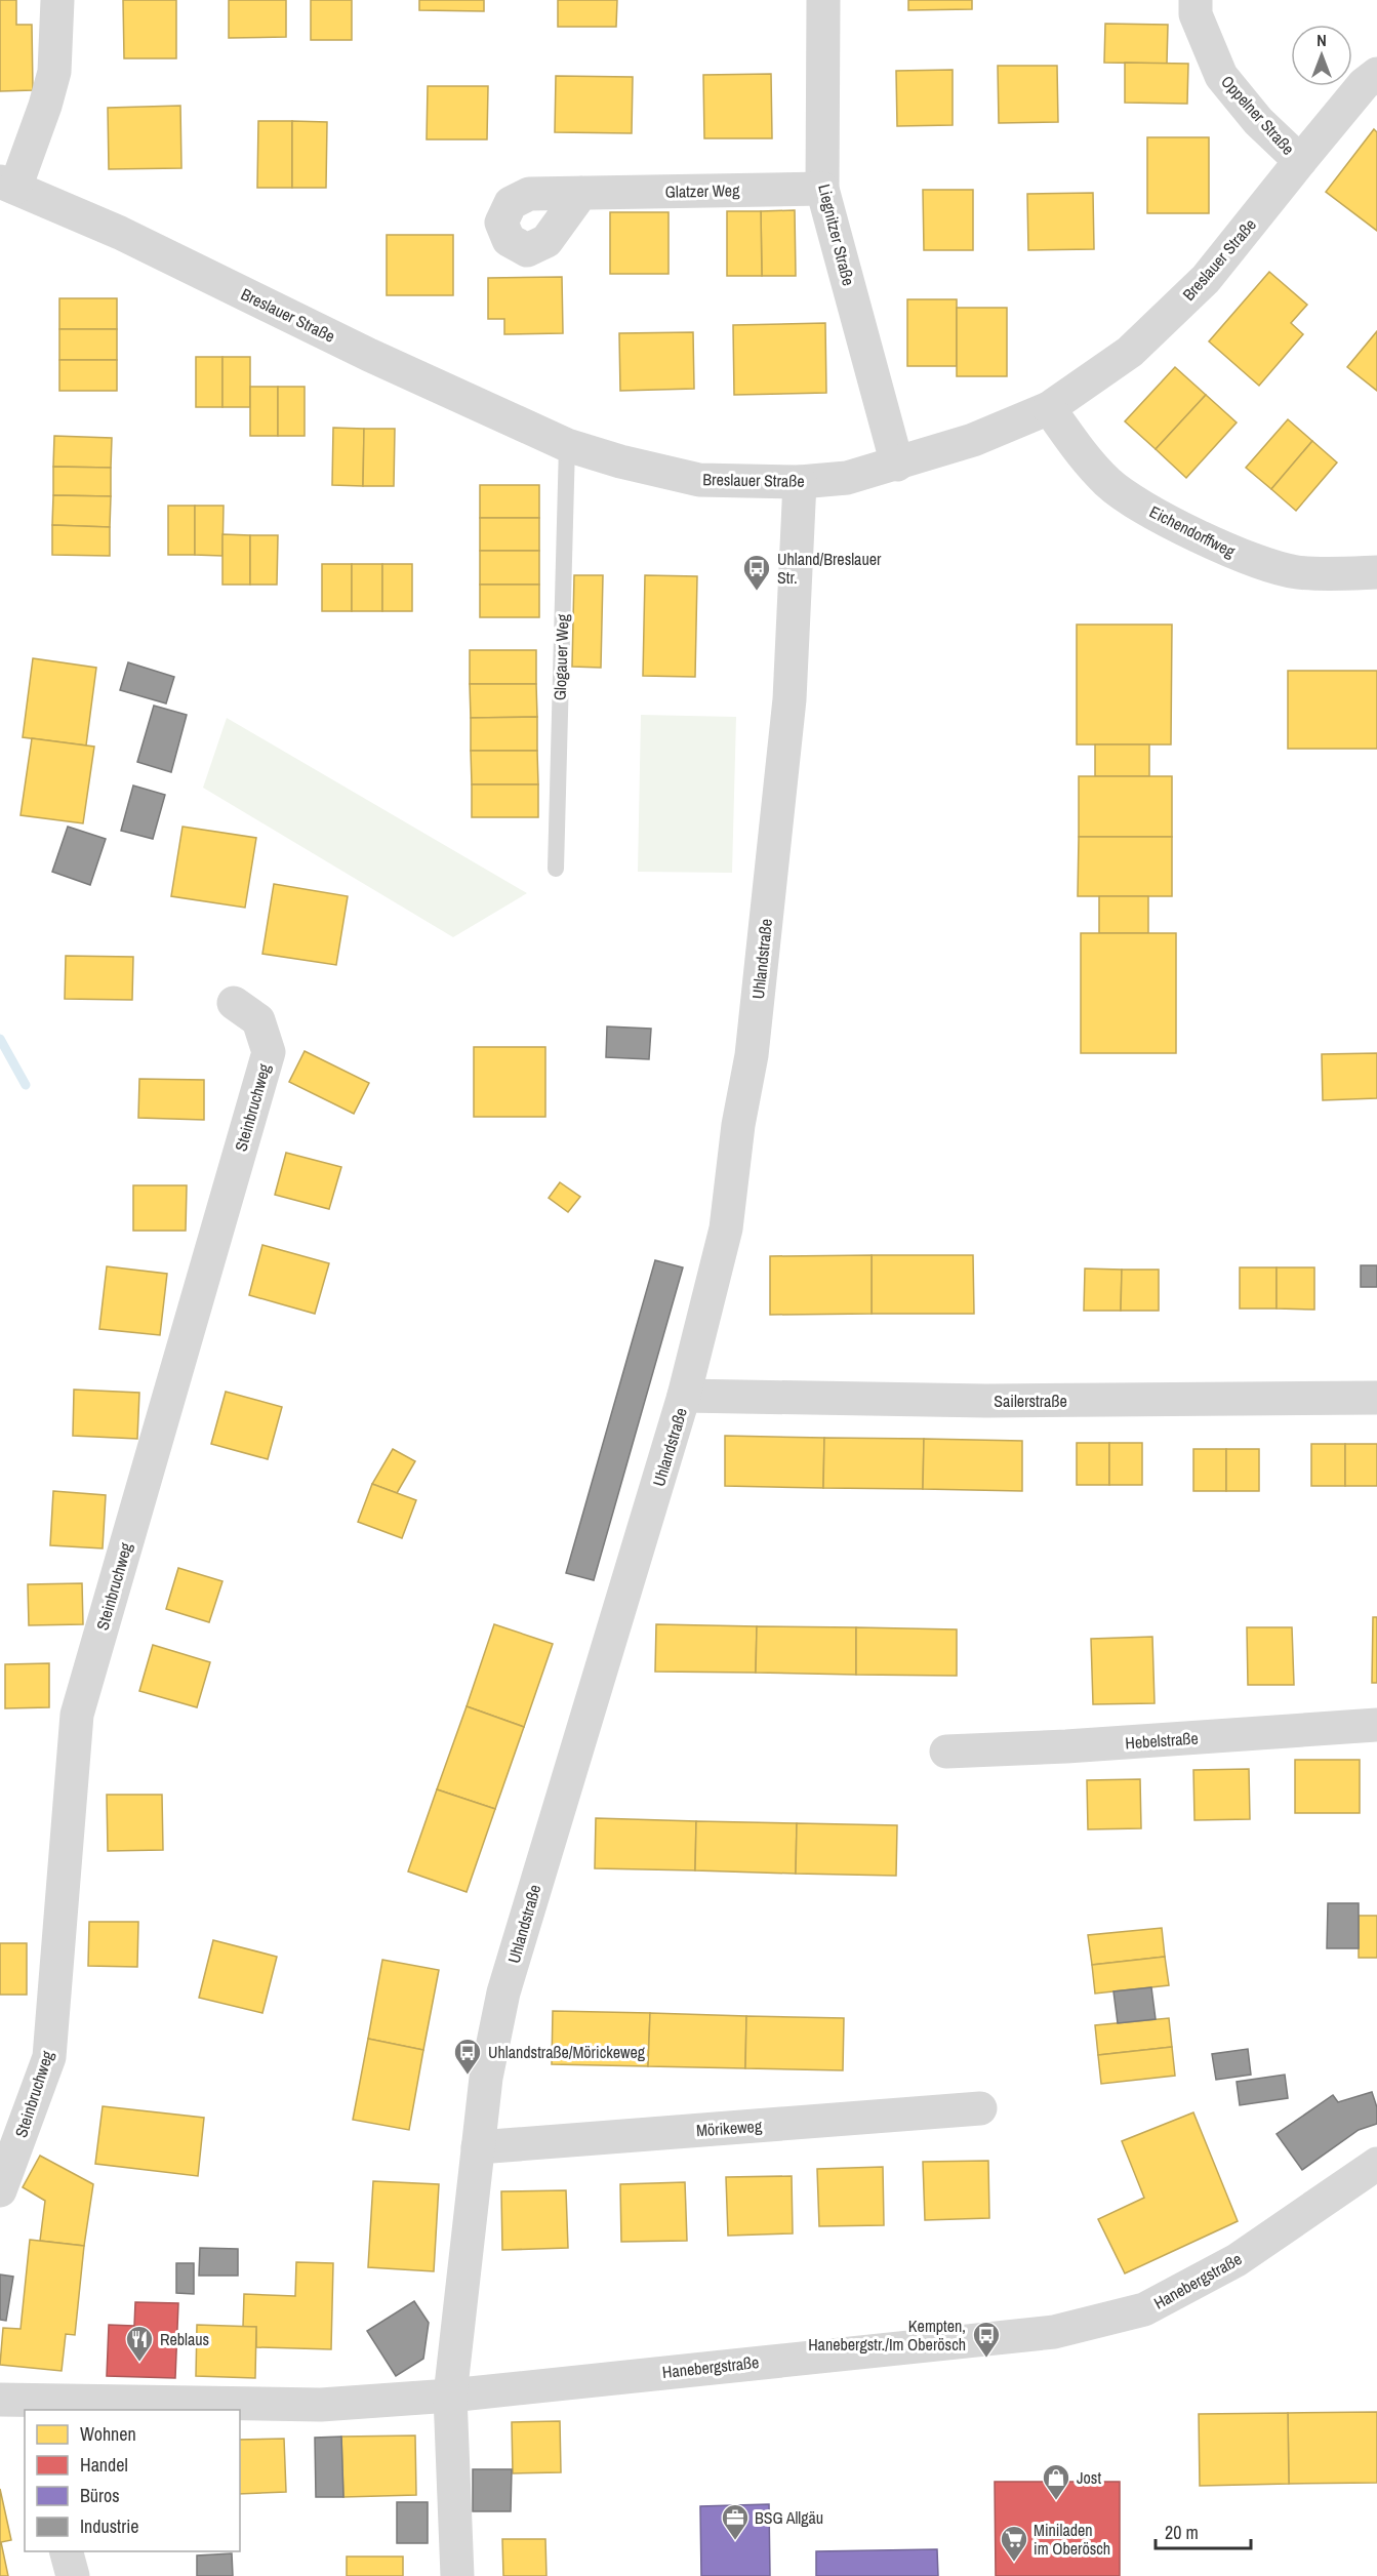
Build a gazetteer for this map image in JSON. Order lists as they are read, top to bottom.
{
  "streets": {
    "street": [
      "Oppelner Straße",
      "Glatzer Weg",
      "Liegnitzer Straße",
      "Breslauer Straße",
      "Eichendorffweg",
      "Uhlandstraße",
      "Steinbruchweg",
      "Sailerstraße",
      "Hebelstraße",
      "Mörikeweg",
      "Hanebergstraße"
    ],
    "lane": ["Glogauer Weg"]
  },
  "crossings": [
    ["Oppelner Straße", "Breslauer Straße"],
    ["Glatzer Weg", "Liegnitzer Straße"],
    ["Liegnitzer Straße", "Breslauer Straße"],
    ["Breslauer Straße", "Eichendorffweg"],
    ["Breslauer Straße", "Glogauer Weg"],
    ["Breslauer Straße", "Uhlandstraße"],
    ["Uhlandstraße", "Sailerstraße"],
    ["Uhlandstraße", "Mörikeweg"],
    ["Uhlandstraße", "Hanebergstraße"]
  ],
  "places": {
    "bus stop": ["Uhland/Breslauer Str.", "Uhlandstraße/Mörickeweg", "Kempten, Hanebergstr./Im Oberösch"],
    "restaurant": ["Reblaus"],
    "shop": ["Jost"],
    "office": ["BSG Allgäu"],
    "supermarket": ["Miniladen im Oberösch"]
  },
  "legend": [
    "Wohnen",
    "Handel",
    "Büros",
    "Industrie"
  ],
  "scale_bar": "20 m",
  "north": "top"
}
